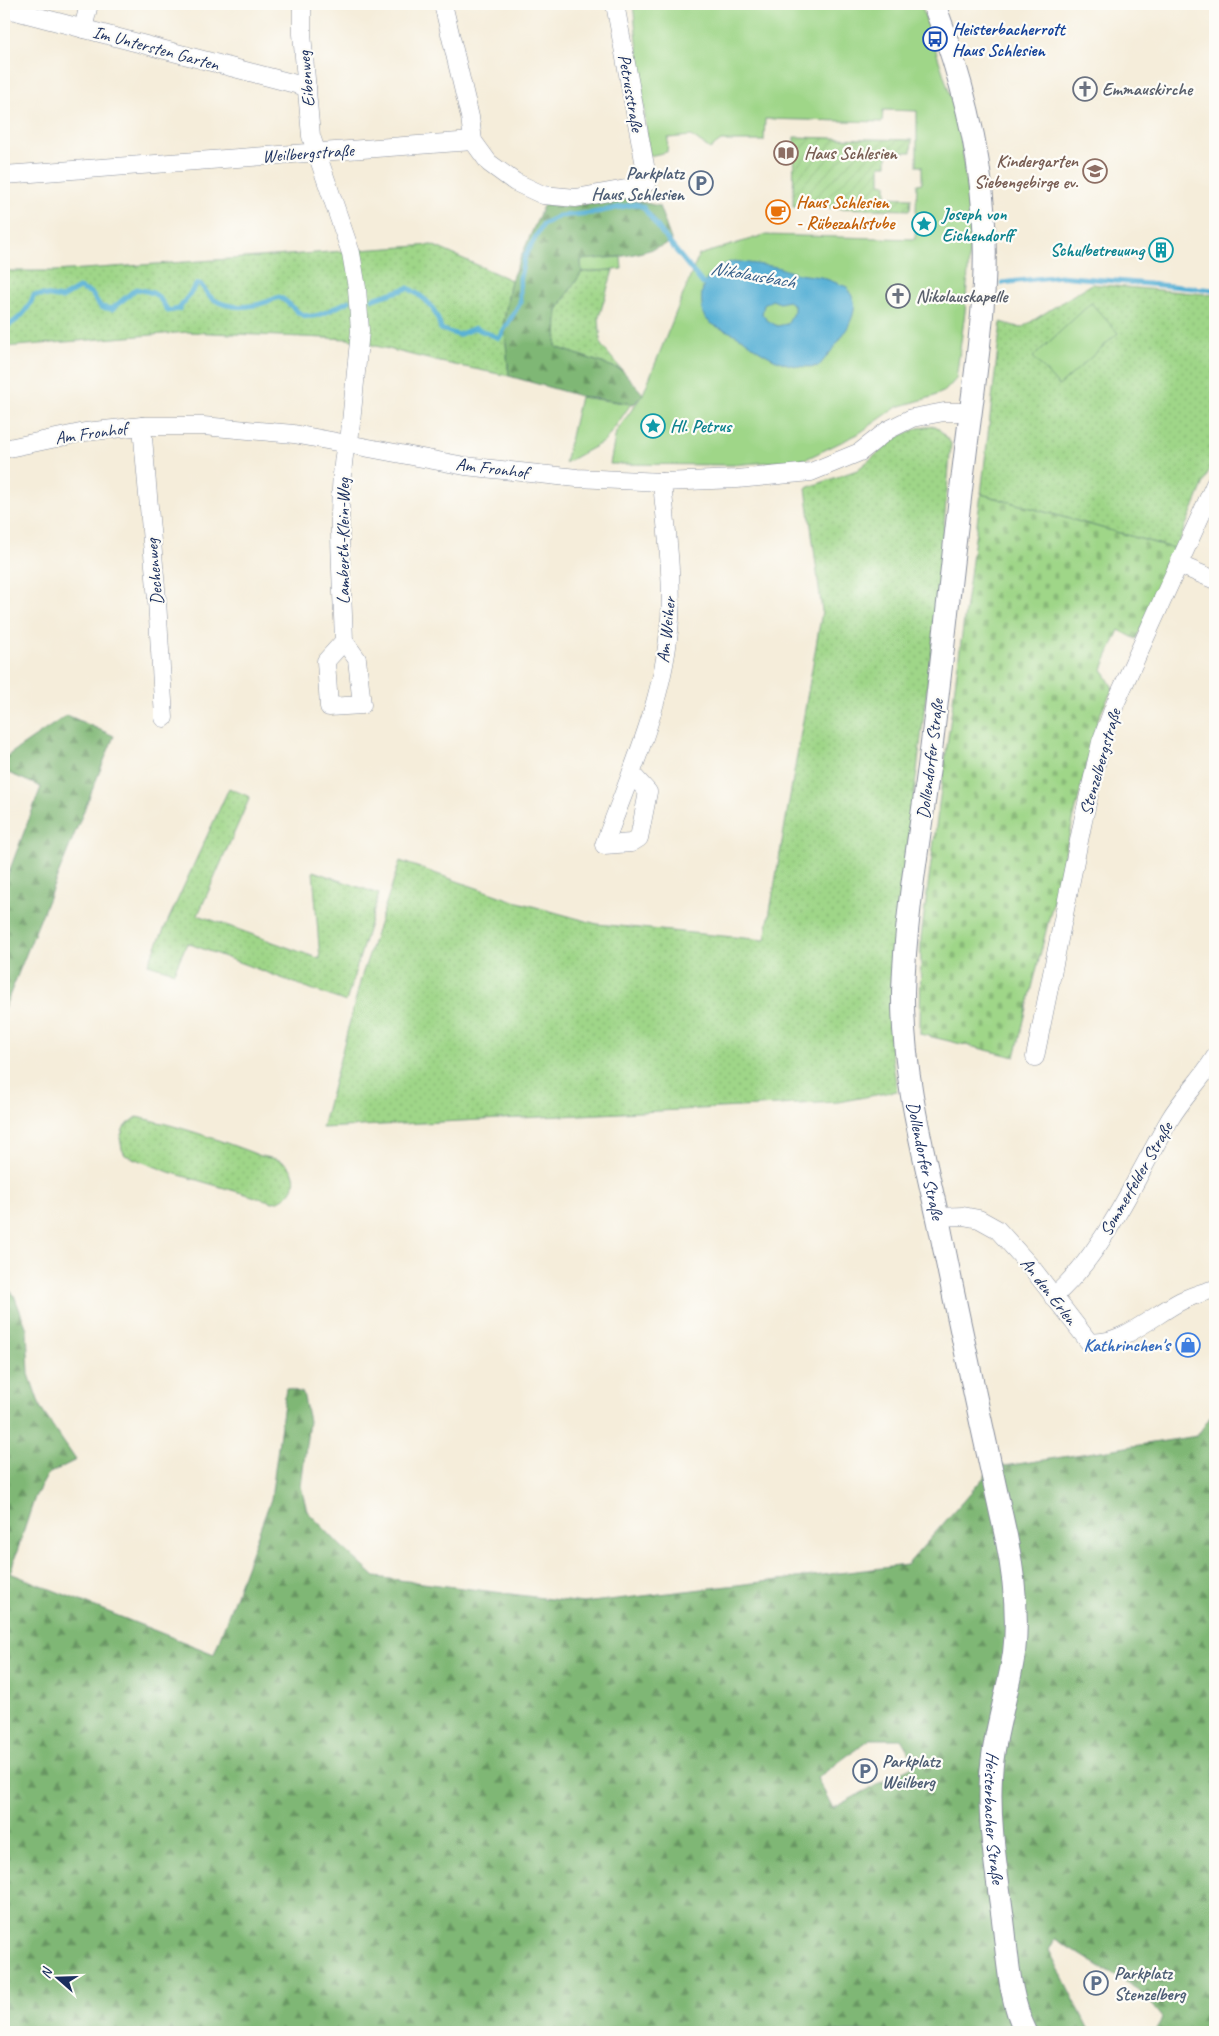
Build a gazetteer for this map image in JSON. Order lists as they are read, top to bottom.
{
  "streets": {
    "main road": ["Dollendorfer Straße", "Heisterbacher Straße"],
    "street": [
      "Im Untersten Garten",
      "Eibenweg",
      "Petrusstraße",
      "Weilbergstraße",
      "Am Fronhof",
      "Lamberth-Klein-Weg",
      "Dechenweg",
      "Am Weiher",
      "Stenzelbergstraße",
      "Sommerfelder Straße",
      "An den Erlen"
    ]
  },
  "crossings": [
    ["Im Untersten Garten", "Eibenweg"],
    ["Eibenweg", "Weilbergstraße"],
    ["Eibenweg", "Lamberth-Klein-Weg"],
    ["Petrusstraße", "Weilbergstraße"],
    ["Weilbergstraße", "Lamberth-Klein-Weg"],
    ["Am Fronhof", "Lamberth-Klein-Weg"],
    ["Am Fronhof", "Dechenweg"],
    ["Am Fronhof", "Am Weiher"],
    ["Am Fronhof", "Dollendorfer Straße"],
    ["Dollendorfer Straße", "An den Erlen"],
    ["Dollendorfer Straße", "Heisterbacher Straße"],
    ["Sommerfelder Straße", "An den Erlen"]
  ],
  "water": ["Nikolausbach"],
  "places": {
    "bus stop": ["Heisterbacherrott Haus Schlesien"],
    "church": ["Emmauskirche", "Nikolauskapelle"],
    "library": ["Haus Schlesien"],
    "school or university": ["Kindergarten Siebengebirge ev."],
    "parking": ["Parkplatz Haus Schlesien", "Parkplatz Weilberg", "Parkplatz Stenzelberg"],
    "cafe": ["Haus Schlesien - Rübezahlstube"],
    "place": ["Joseph von Eichendorff", "Hl. Petrus"],
    "building": ["Schulbetreuung"],
    "shop": ["Kathrinchen's"]
  },
  "north": "left"
}
